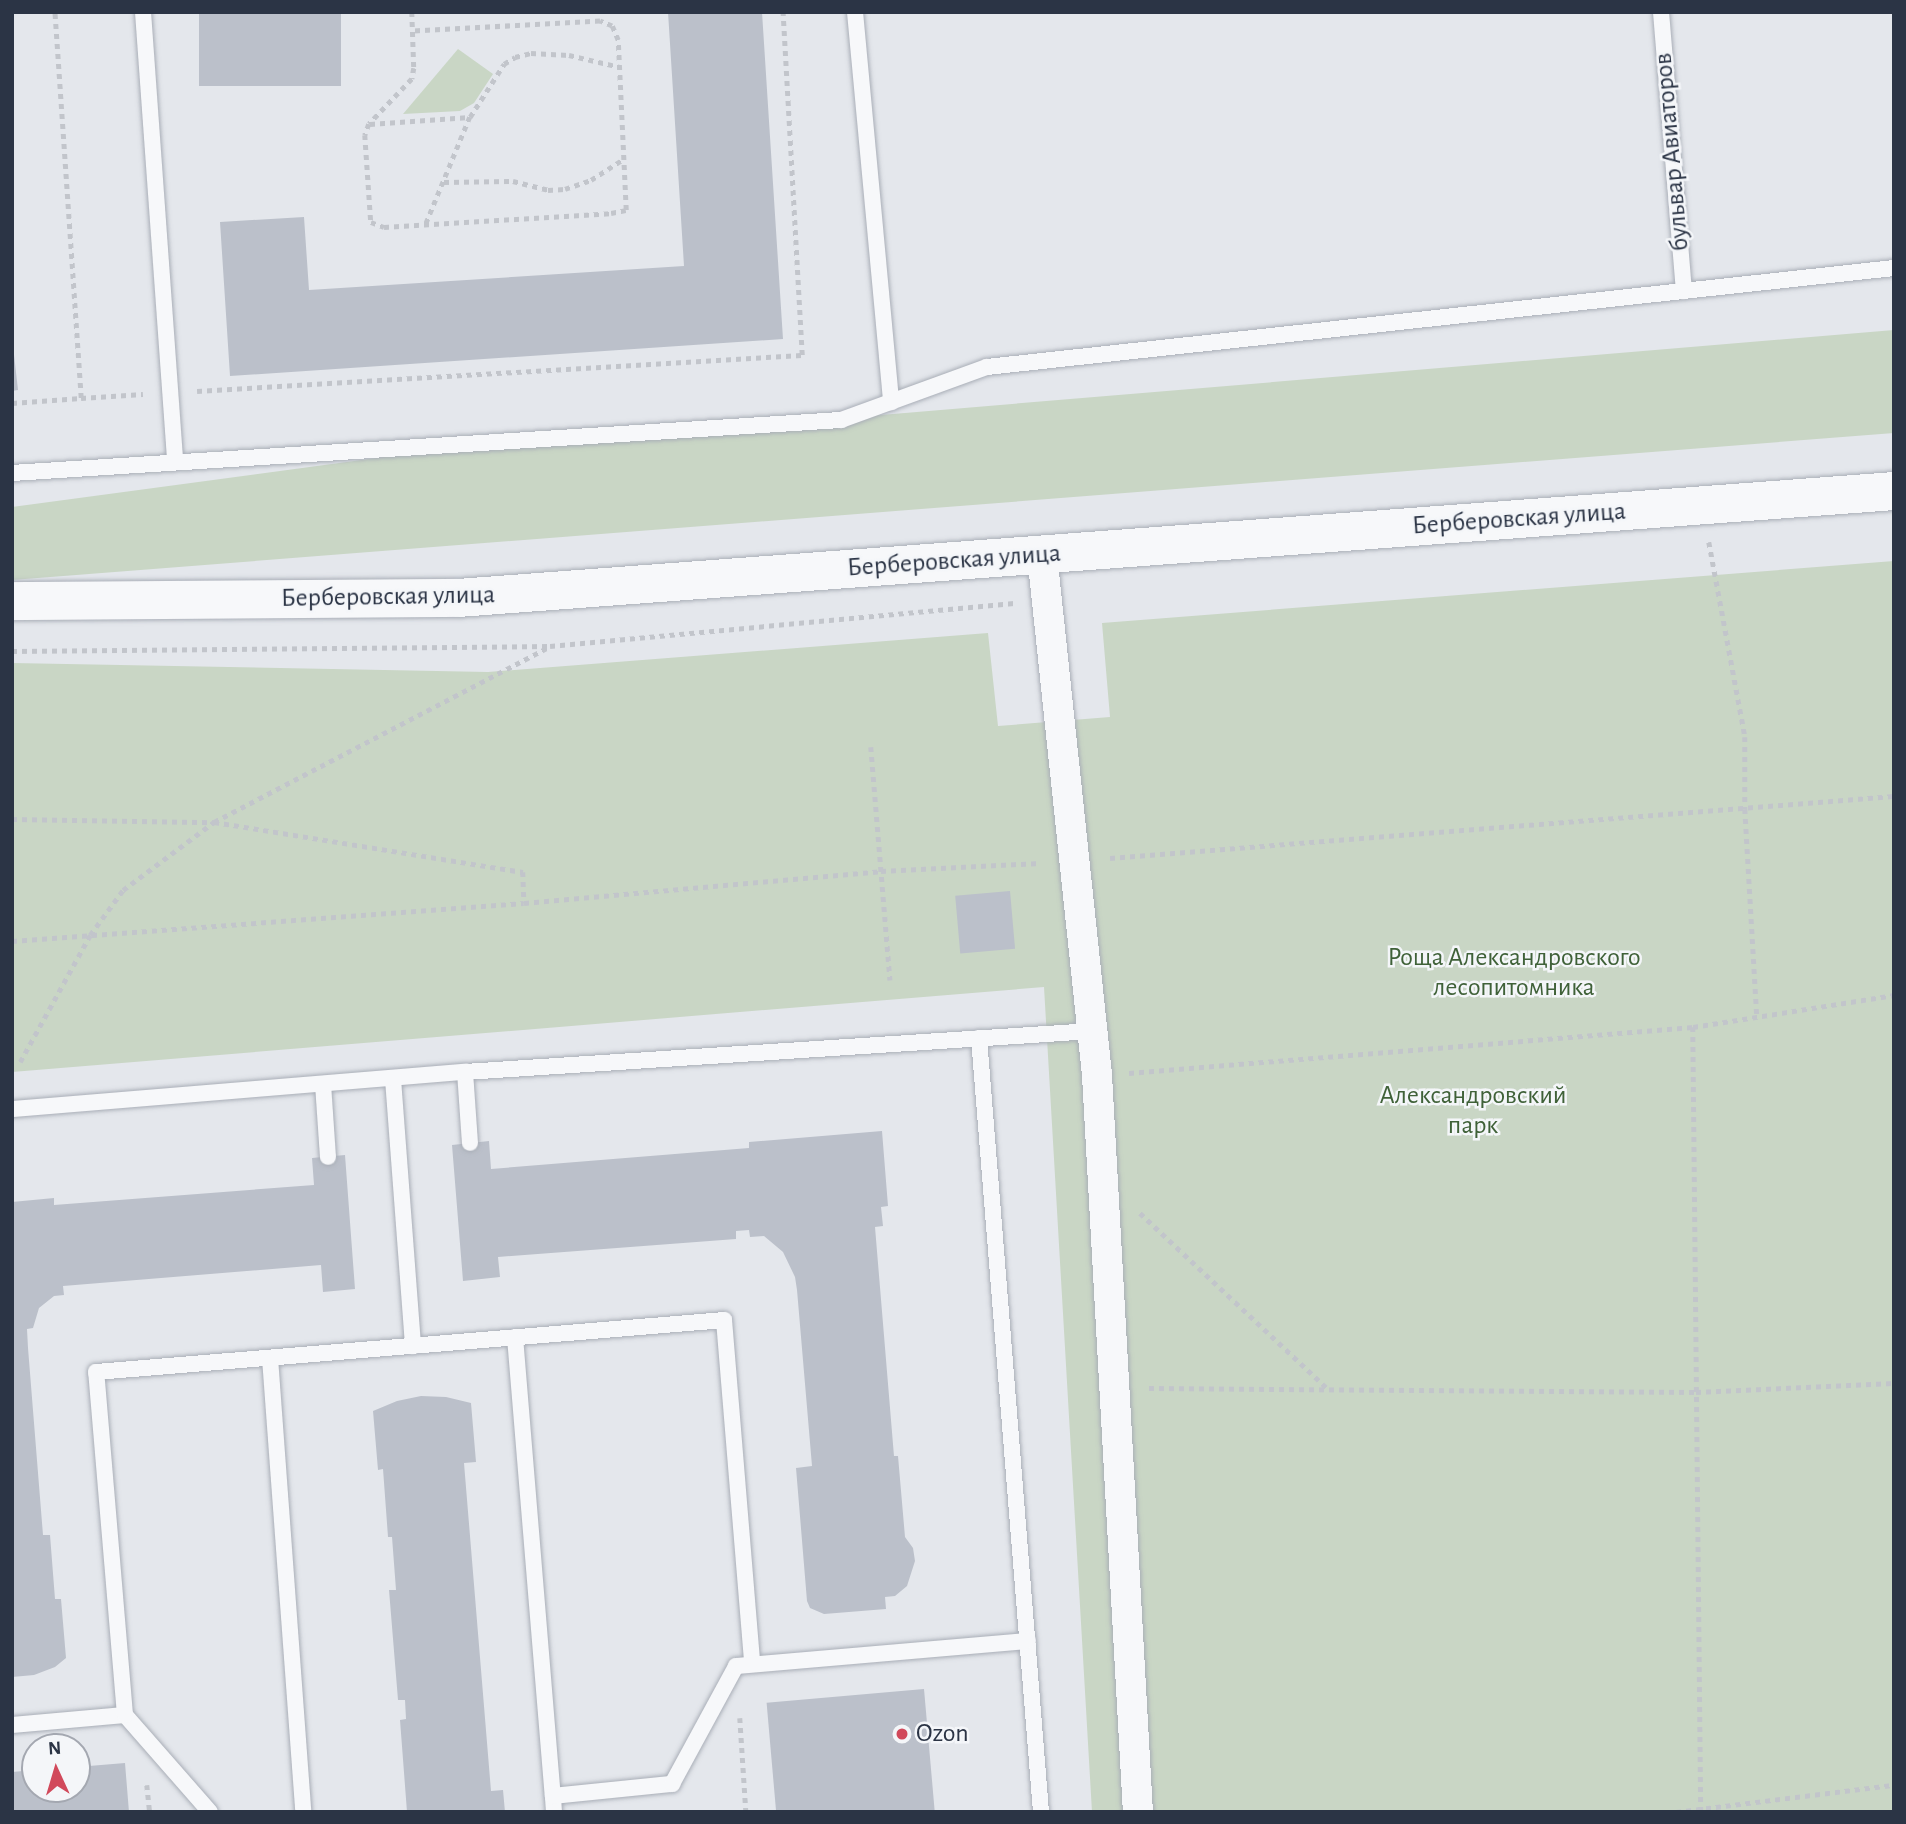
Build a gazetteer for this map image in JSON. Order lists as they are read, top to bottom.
{
  "streets": {
    "street": ["Берберовская улица"],
    "lane": ["бульвар Авиаторов"]
  },
  "parks": ["Роща Александровского лесопитомника", "Александровский парк"],
  "places": ["Ozon"],
  "north": "top"
}
